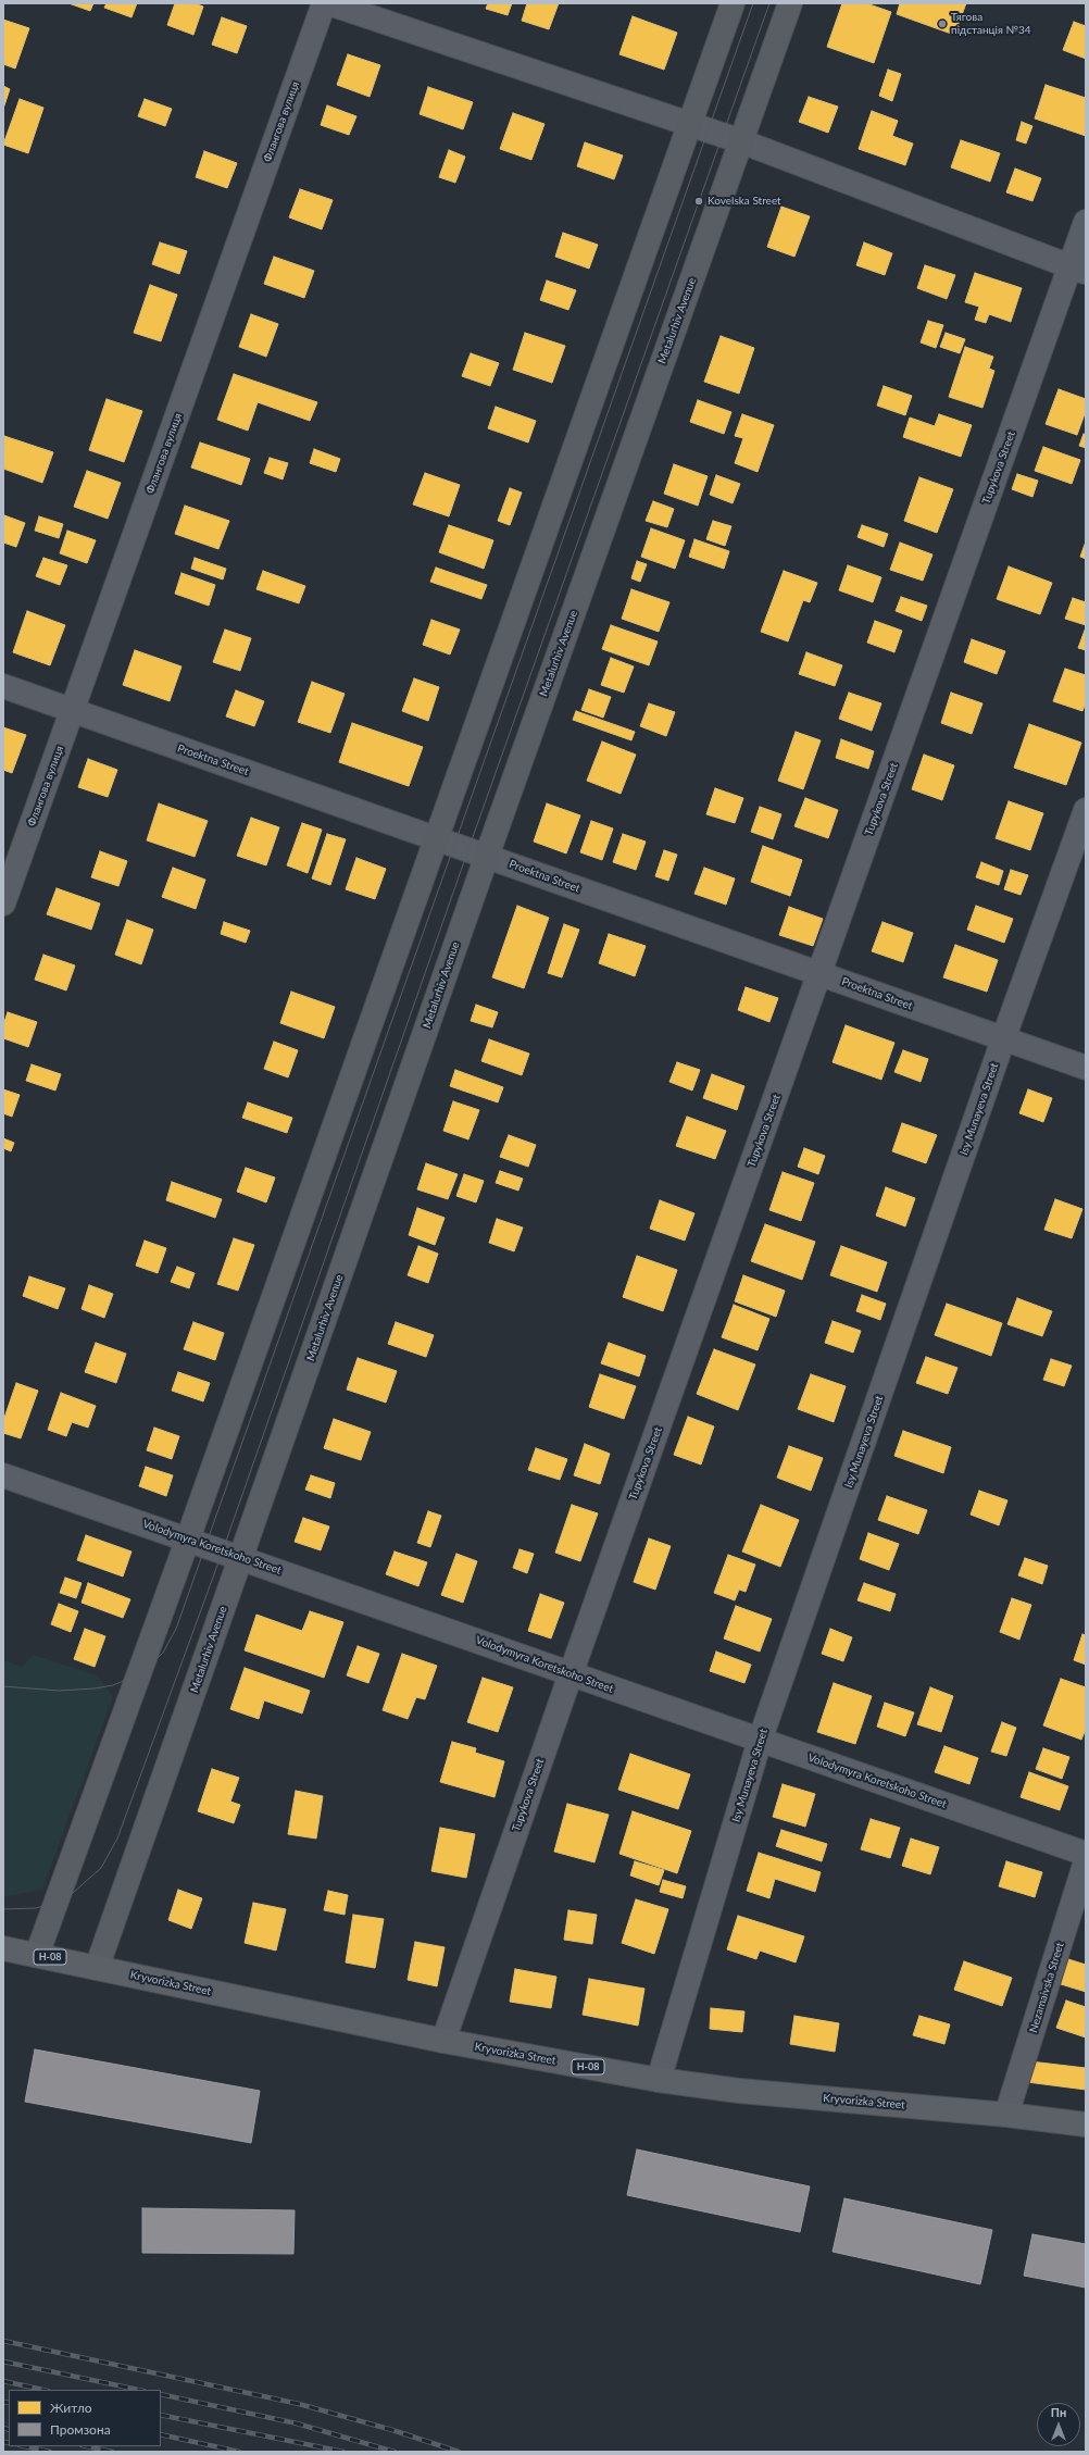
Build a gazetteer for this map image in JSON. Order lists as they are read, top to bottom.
{
  "streets": {
    "main road": ["Metalurhiv Avenue", "Н-08", "Kryvorizka Street"],
    "street": [
      "Флангова вулиця",
      "Tupykova Street",
      "Proektna Street",
      "Isy Munayeva Street",
      "Volodymyra Koretskoho Street",
      "Nezamaivska Street"
    ]
  },
  "crossings": [
    ["Флангова вулиця", "Proektna Street"],
    ["Metalurhiv Avenue", "Proektna Street"],
    ["Metalurhiv Avenue", "Volodymyra Koretskoho Street"],
    ["Metalurhiv Avenue", "Kryvorizka Street"],
    ["Tupykova Street", "Proektna Street"],
    ["Tupykova Street", "Volodymyra Koretskoho Street"],
    ["Tupykova Street", "Kryvorizka Street"],
    ["Proektna Street", "Isy Munayeva Street"],
    ["Isy Munayeva Street", "Volodymyra Koretskoho Street"],
    ["Isy Munayeva Street", "Kryvorizka Street"],
    ["Kryvorizka Street", "Nezamaivska Street"]
  ],
  "places": ["Тягова пiдстанцiя №34", "Kovelska Street"],
  "legend": ["Житло", "Промзона"],
  "north": "top"
}
